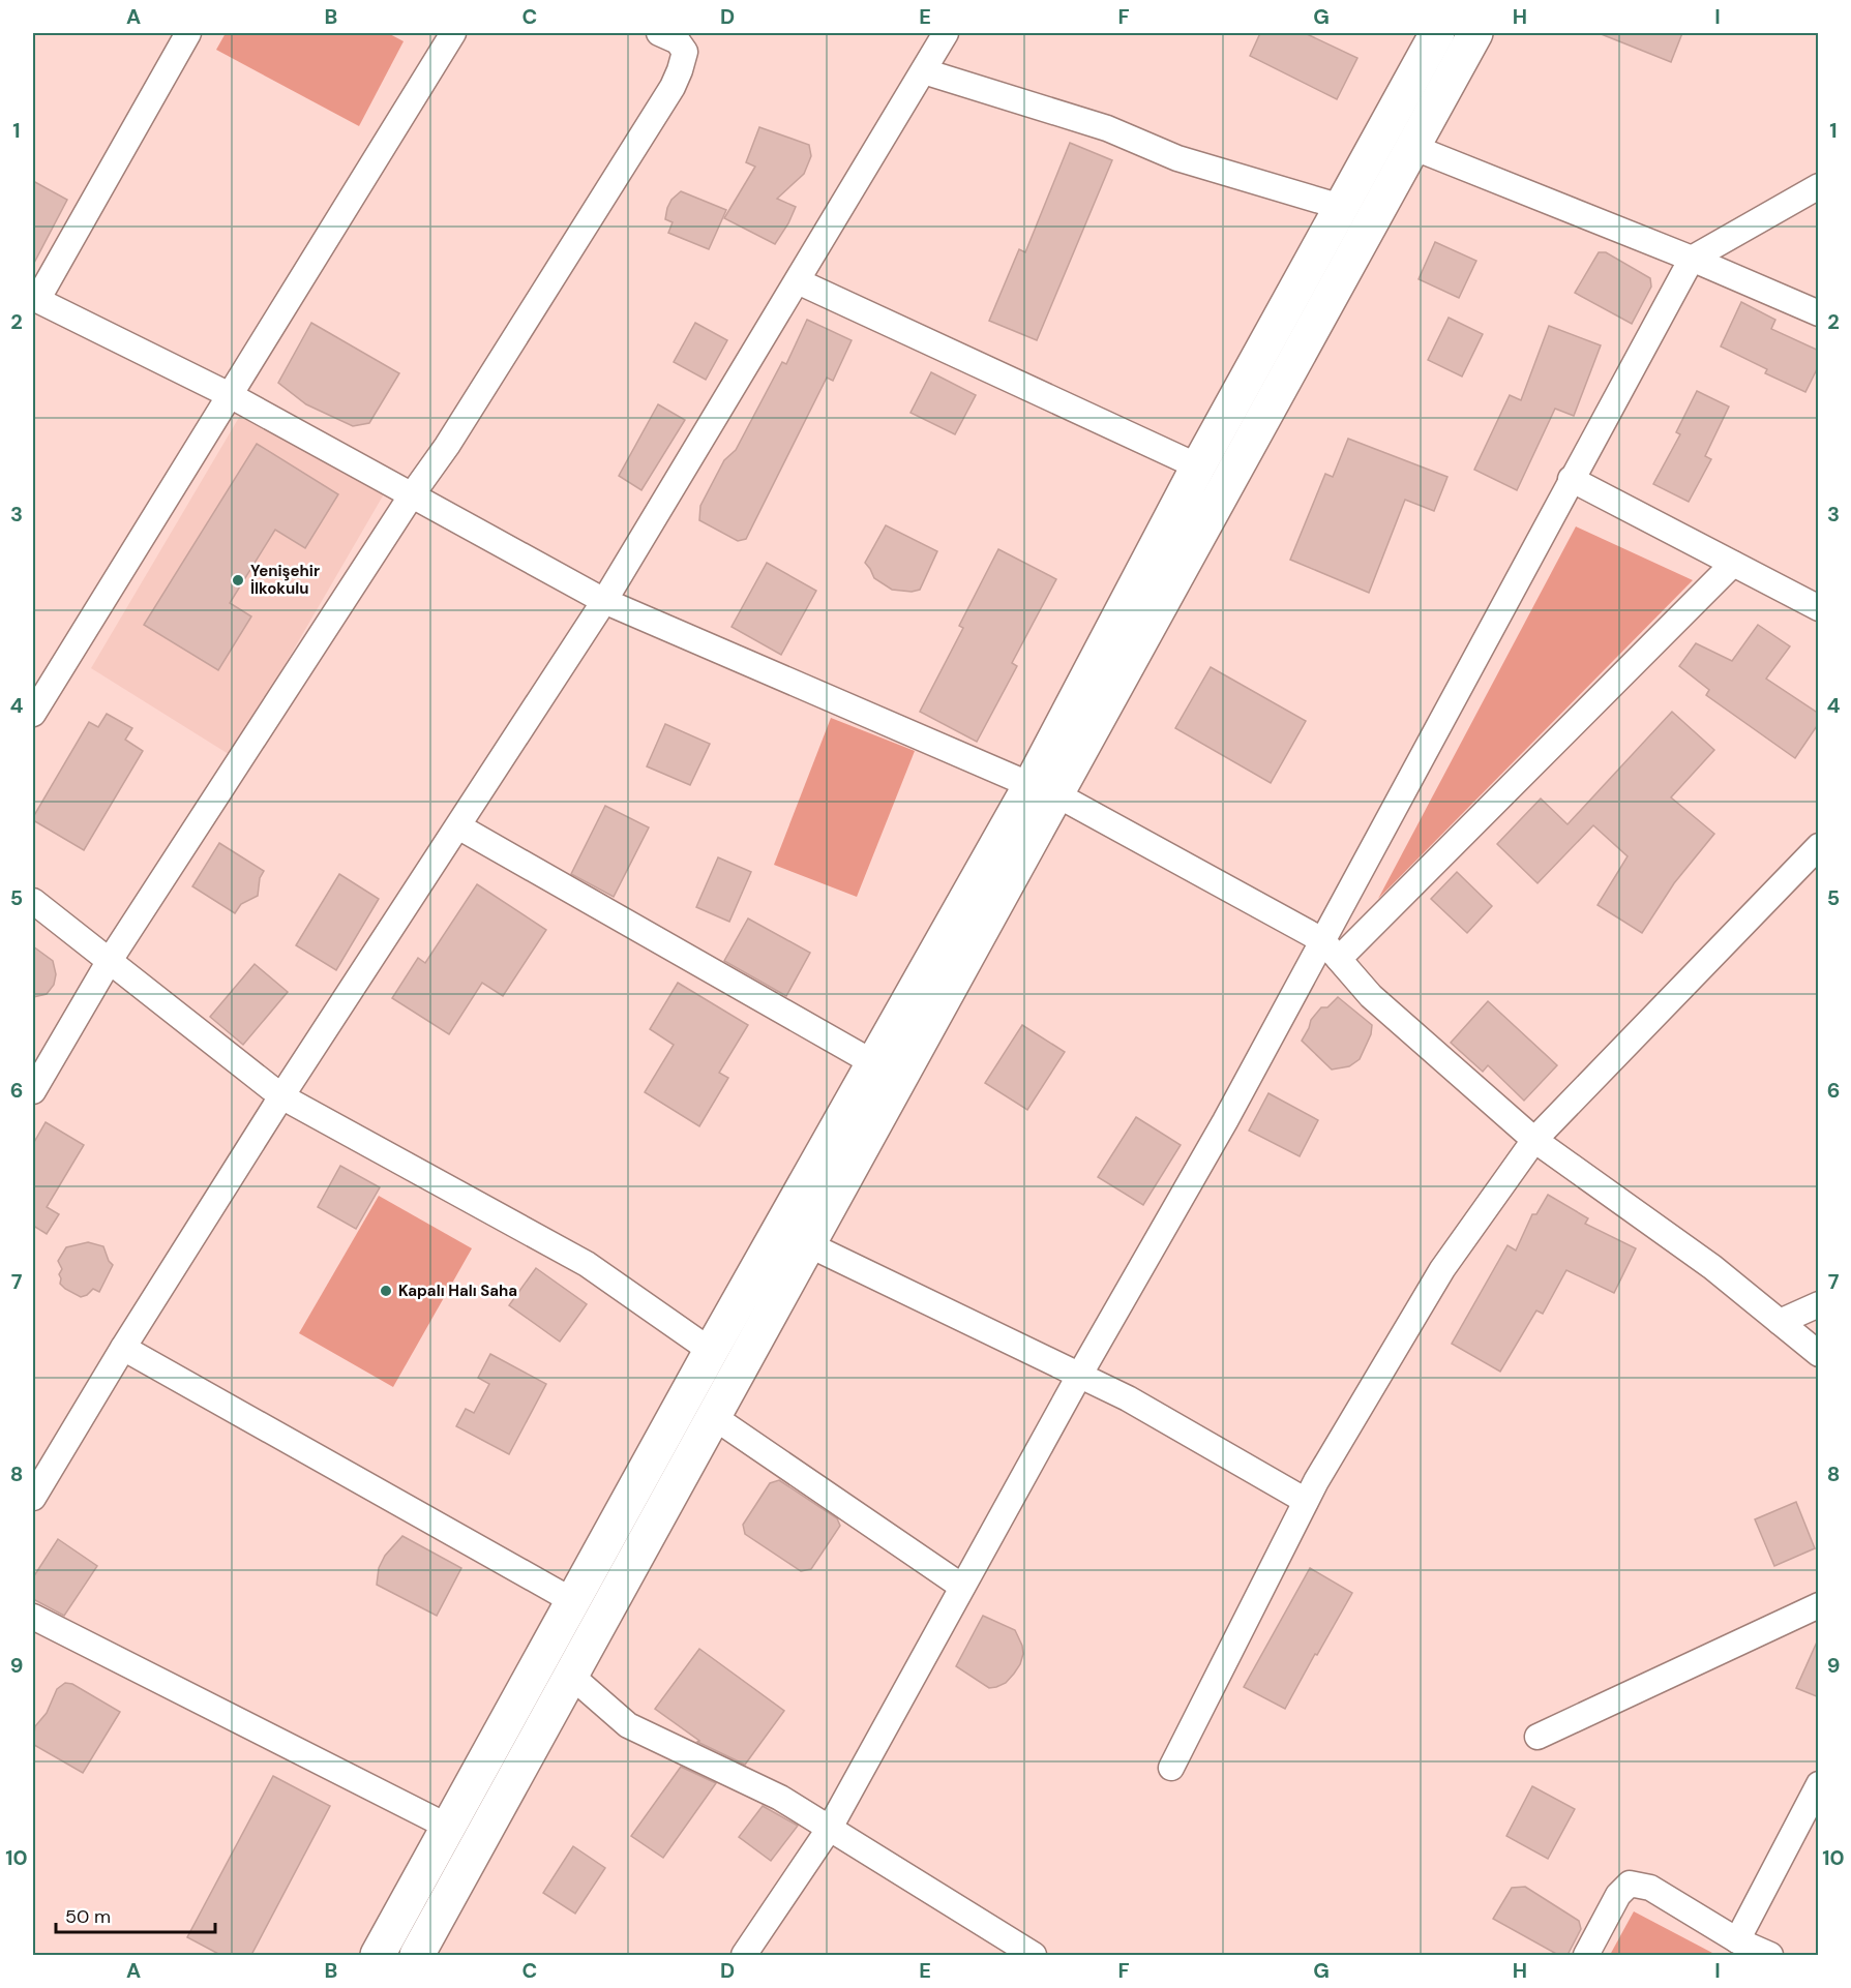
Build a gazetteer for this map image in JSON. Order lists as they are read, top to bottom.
{
  "places": ["Yenişehir İlkokulu", "Kapalı Halı Saha"],
  "scale_bar": "50 m",
  "grid": {
    "columns": [
      "A",
      "B",
      "C",
      "D",
      "E",
      "F",
      "G",
      "H",
      "I"
    ],
    "rows": [
      "1",
      "2",
      "3",
      "4",
      "5",
      "6",
      "7",
      "8",
      "9",
      "10"
    ]
  }
}
